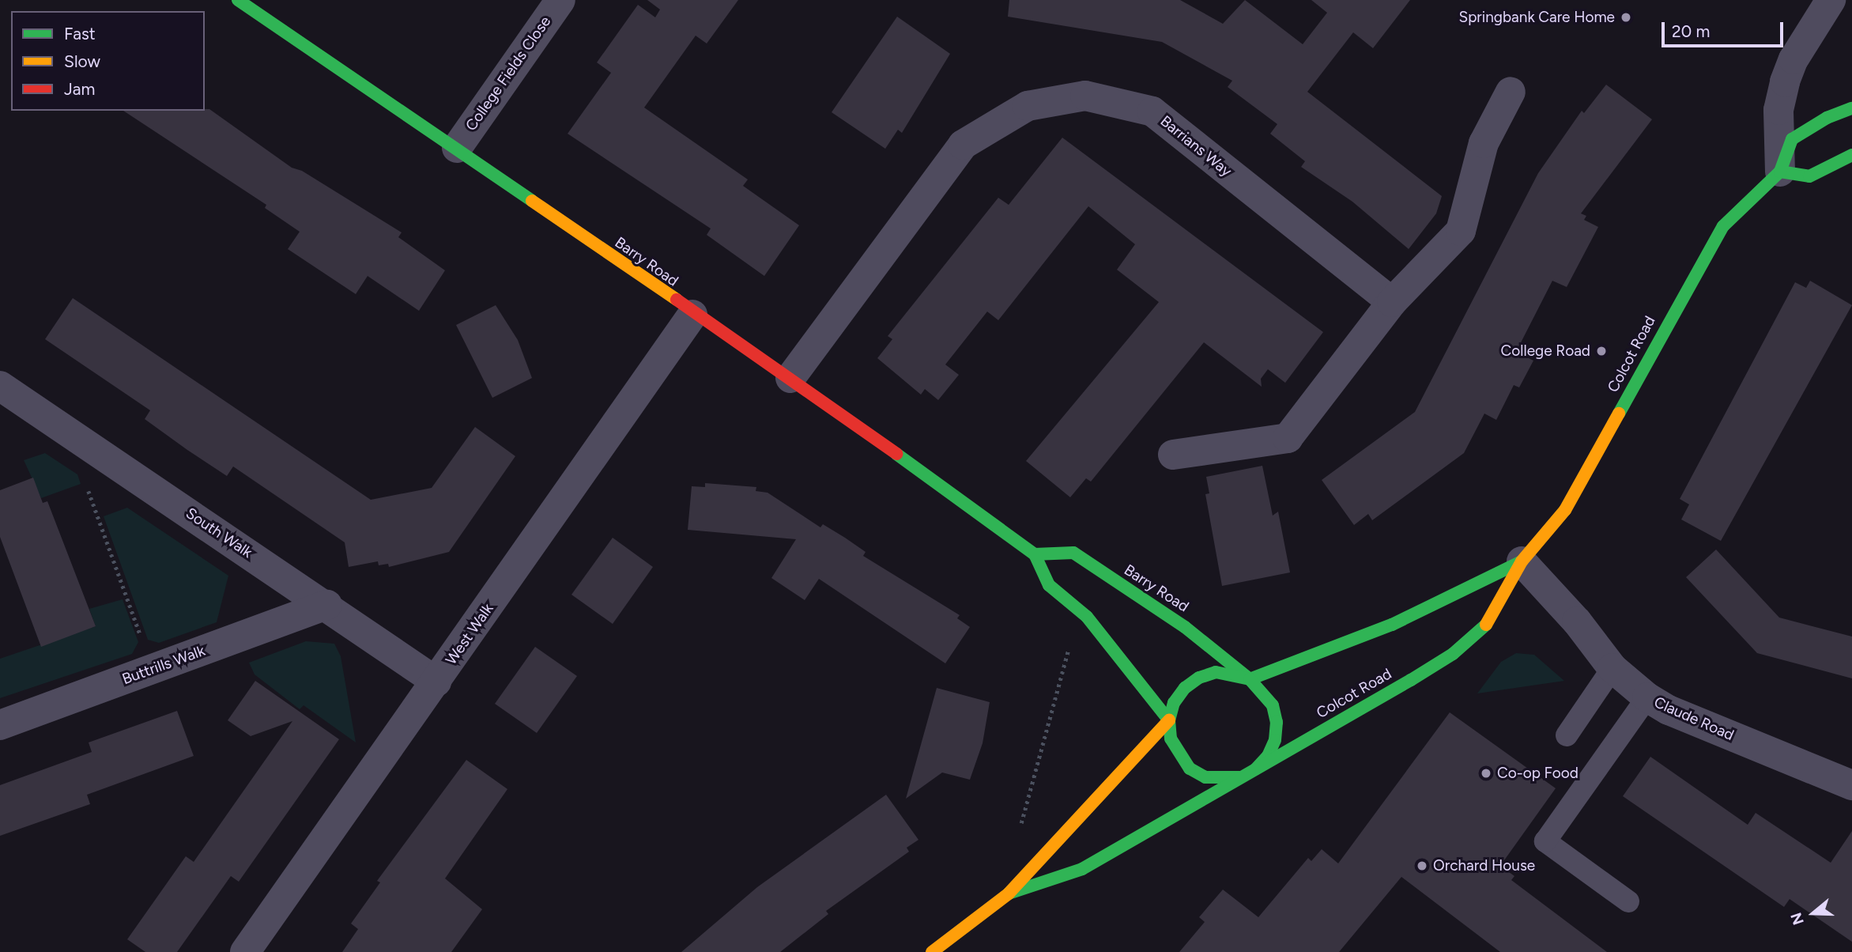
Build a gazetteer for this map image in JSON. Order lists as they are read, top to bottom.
{
  "streets": {
    "main road": ["Barry Road", "Colcot Road"],
    "street": [
      "College Fields Close",
      "Barrians Way",
      "South Walk",
      "West Walk",
      "Buttrills Walk",
      "Claude Road"
    ]
  },
  "crossings": [
    ["College Fields Close", "Barry Road"],
    ["Barrians Way", "Barry Road"],
    ["Barry Road", "Colcot Road"],
    ["Barry Road", "West Walk"],
    ["Colcot Road", "Claude Road"],
    ["South Walk", "West Walk"],
    ["South Walk", "Buttrills Walk"]
  ],
  "places": [
    "Springbank Care Home",
    "College Road",
    "Co-op Food",
    "Orchard House"
  ],
  "legend": ["Fast", "Slow", "Jam"],
  "scale_bar": "20 m",
  "north": "left"
}
